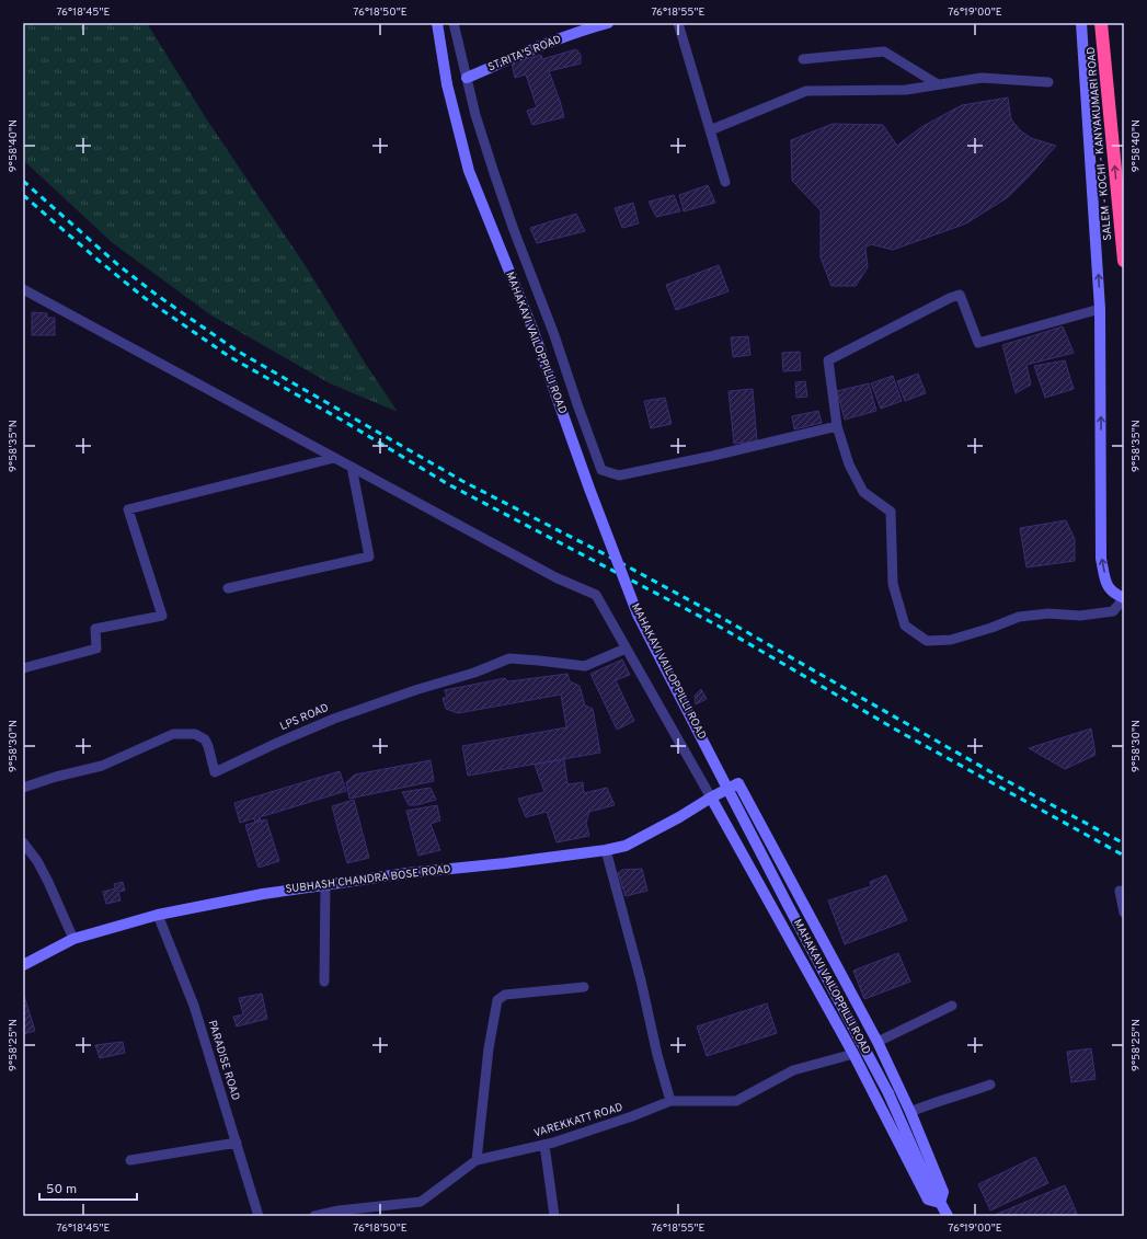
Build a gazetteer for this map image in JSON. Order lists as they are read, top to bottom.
{
  "streets": {
    "highway": ["SALEM - KOCHI - KANYAKUMARI ROAD"],
    "main road": ["ST.RITA'S ROAD", "MAHAKAVI VAILOPPILLI ROAD", "SUBHASH CHANDRA BOSE ROAD"],
    "street": ["LPS ROAD", "PARADISE ROAD", "VAREKKATT ROAD"]
  },
  "crossings": [
    ["SUBHASH CHANDRA BOSE ROAD", "PARADISE ROAD"]
  ],
  "one_way": ["SALEM - KOCHI - KANYAKUMARI ROAD"],
  "scale_bar": "50 m",
  "coordinates": [
    "76°18'45\"E",
    "76°18'50\"E",
    "76°18'55\"E",
    "76°19'00\"E",
    "9°58'40\"N",
    "9°58'35\"N",
    "9°58'30\"N",
    "9°58'25\"N"
  ]
}
